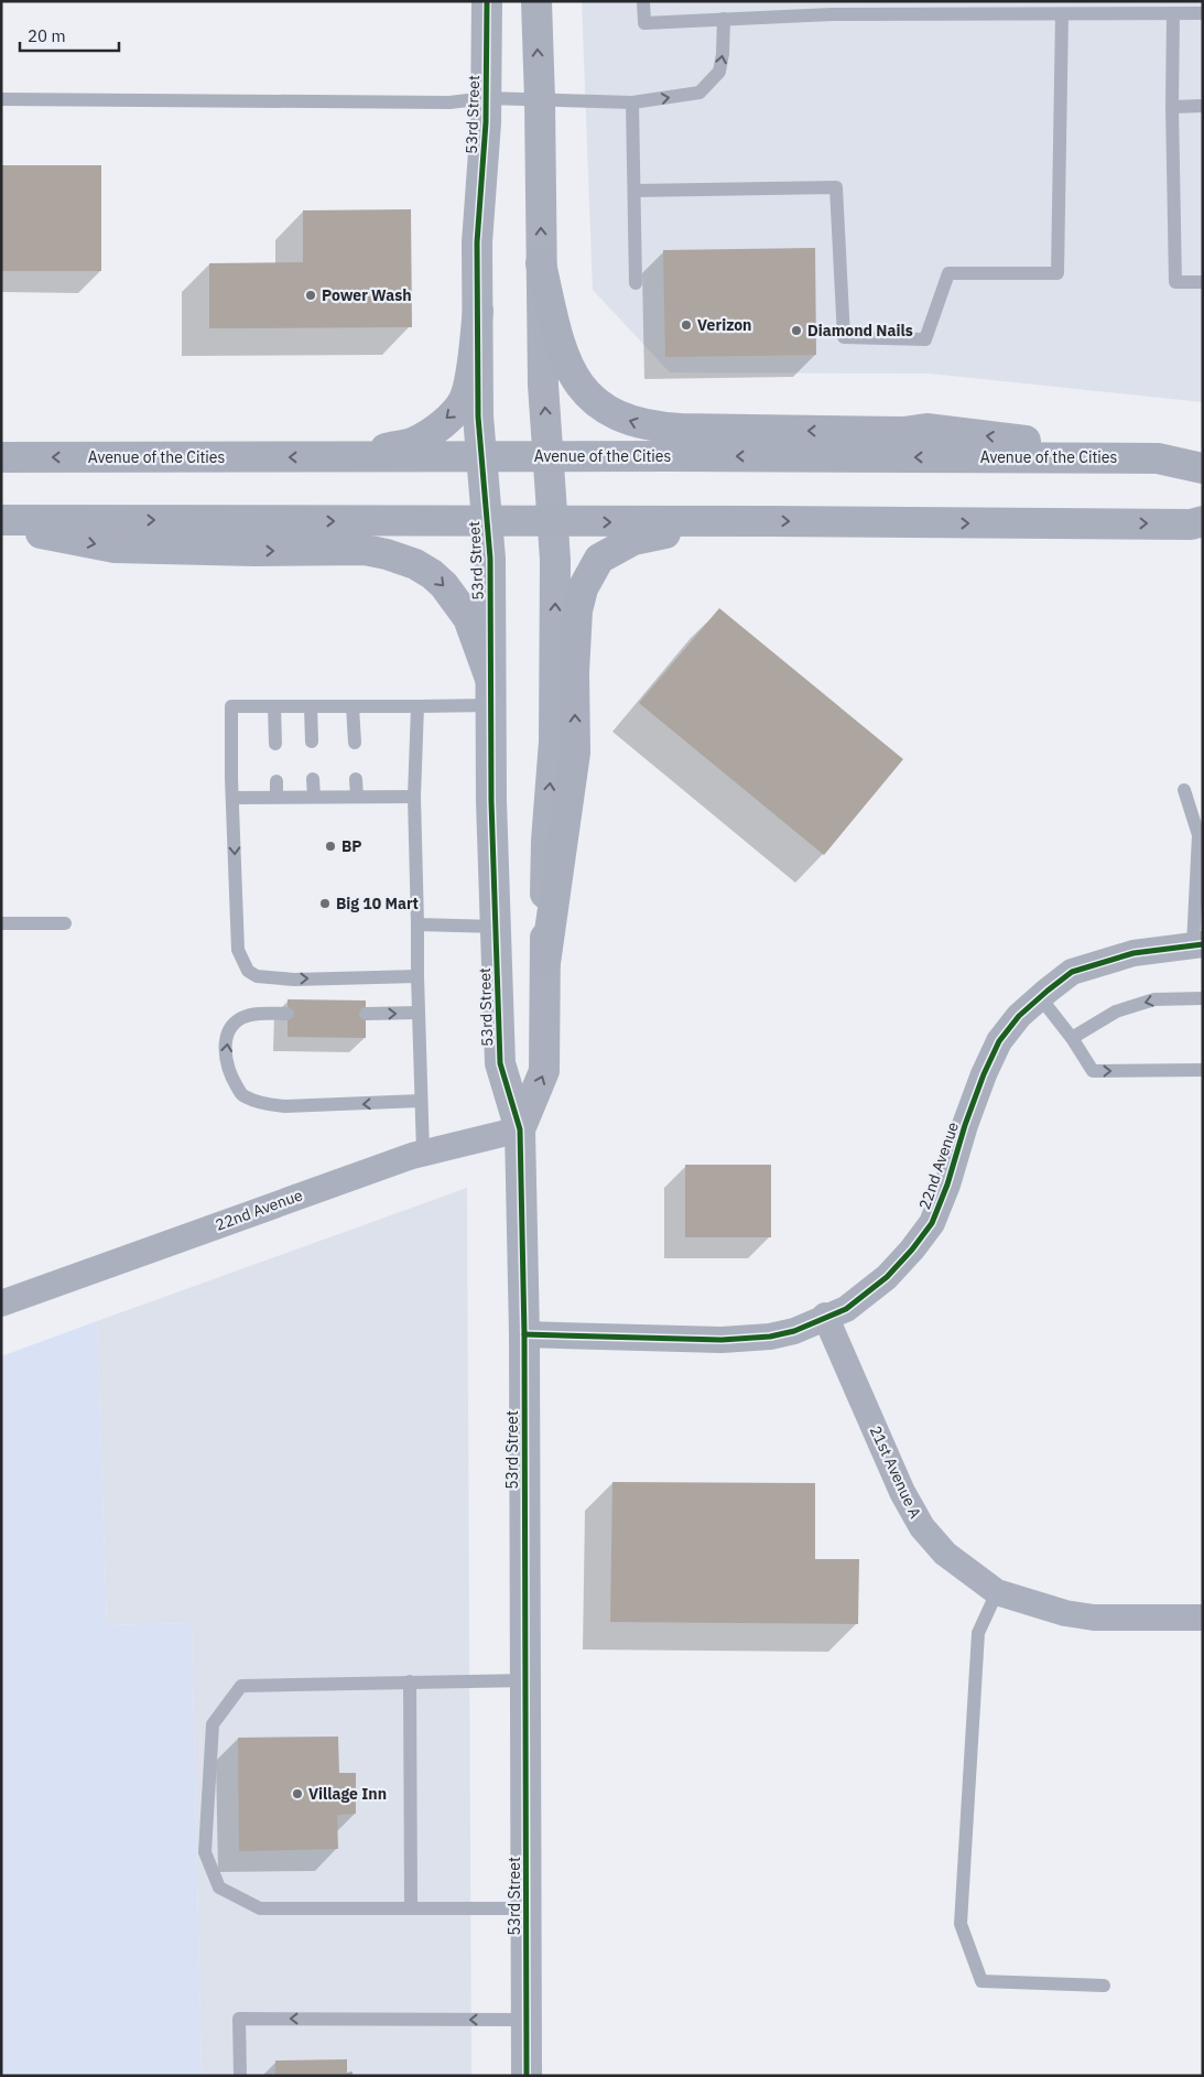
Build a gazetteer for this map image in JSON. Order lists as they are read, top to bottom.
{
  "streets": {
    "main road": ["Avenue of the Cities"],
    "street": ["53rd Street", "22nd Avenue", "21st Avenue A"]
  },
  "crossings": [
    ["53rd Street", "Avenue of the Cities"],
    ["53rd Street", "22nd Avenue"],
    ["22nd Avenue", "21st Avenue A"]
  ],
  "places": [
    "Power Wash",
    "Verizon",
    "Diamond Nails",
    "BP",
    "Big 10 Mart",
    "Village Inn"
  ],
  "scale_bar": "20 m"
}
